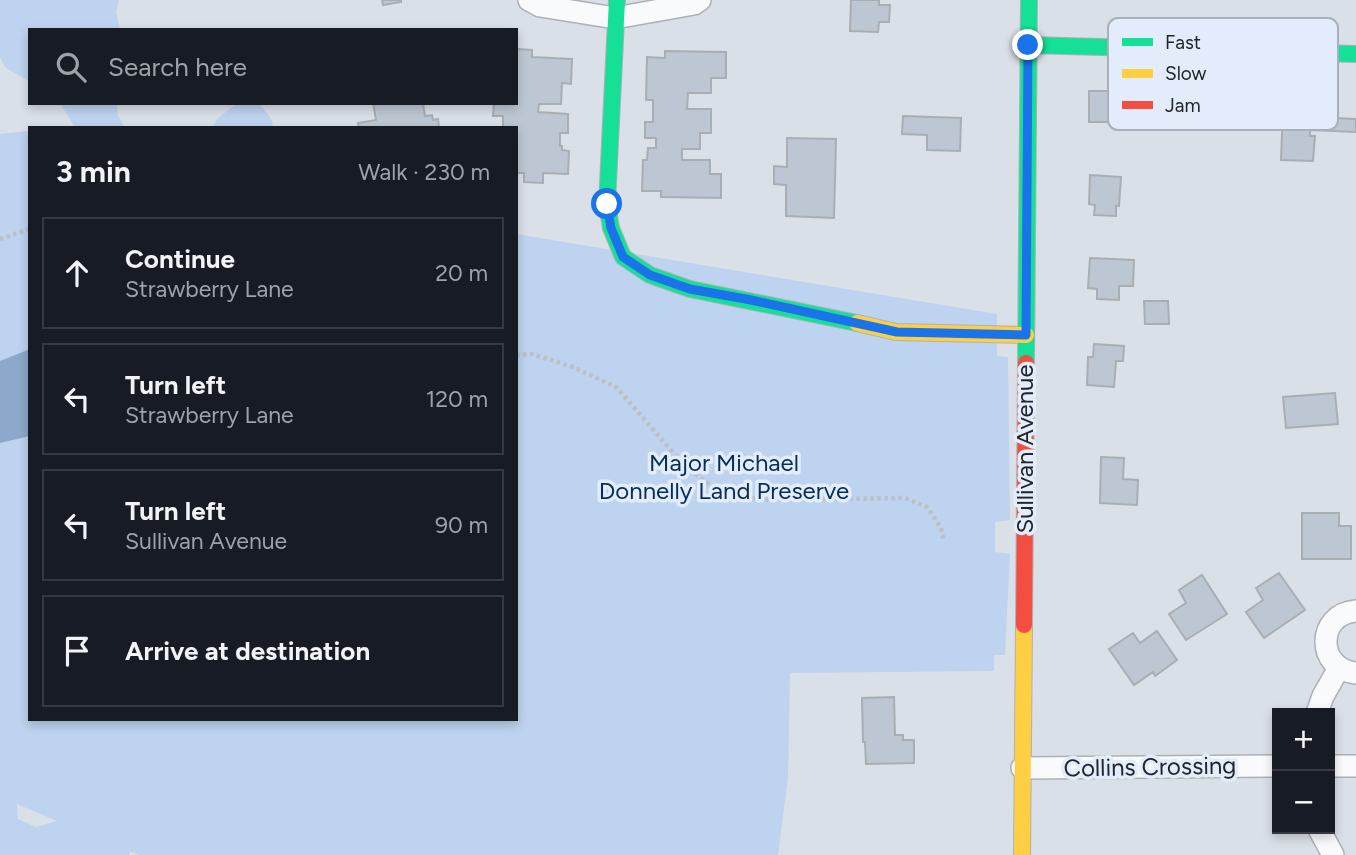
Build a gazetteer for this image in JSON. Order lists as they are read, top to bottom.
{
  "streets": {
    "street": ["Sullivan Avenue", "Collins Crossing"]
  },
  "crossings": [
    ["Sullivan Avenue", "Collins Crossing"]
  ],
  "parks": ["Major Michael Donnelly Land Preserve"],
  "legend": ["Fast", "Slow", "Jam"],
  "page": {
    "search": "Search here",
    "heading": ["3 min", "Walk · 230 m"],
    "list": [
      ["Continue", "Strawberry Lane", "20 m"],
      ["Turn left", "Strawberry Lane", "120 m"],
      ["Turn left", "Sullivan Avenue", "90 m"],
      "Arrive at destination"
    ],
    "map_buttons": ["+", "−"]
  }
}
